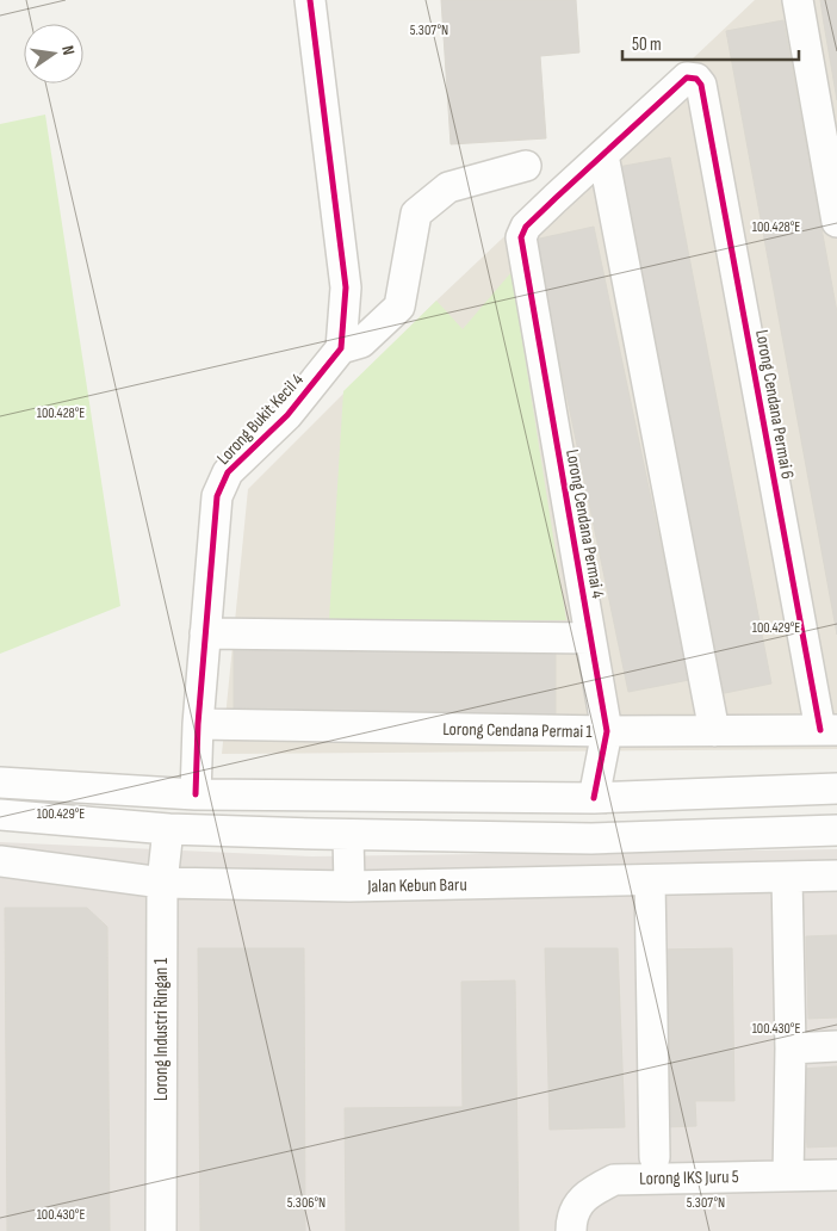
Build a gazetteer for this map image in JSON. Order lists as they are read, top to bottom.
{
  "streets": {
    "street": [
      "Lorong Cendana Permai 6",
      "Lorong Bukit Kecil 4",
      "Lorong Cendana Permai 4",
      "Lorong Cendana Permai 1",
      "Jalan Kebun Baru",
      "Lorong Industri Ringan 1",
      "Lorong IKS Juru 5"
    ]
  },
  "crossings": [
    ["Lorong Cendana Permai 6", "Lorong Cendana Permai 4"],
    ["Lorong Cendana Permai 6", "Lorong Cendana Permai 1"],
    ["Lorong Bukit Kecil 4", "Lorong Cendana Permai 1"],
    ["Lorong Cendana Permai 4", "Lorong Cendana Permai 1"],
    ["Jalan Kebun Baru", "Lorong Industri Ringan 1"]
  ],
  "scale_bar": "50 m",
  "north": "right",
  "coordinates": [
    "5.307°N",
    "100.428°E",
    "100.429°E",
    "100.430°E",
    "5.306°N"
  ]
}
